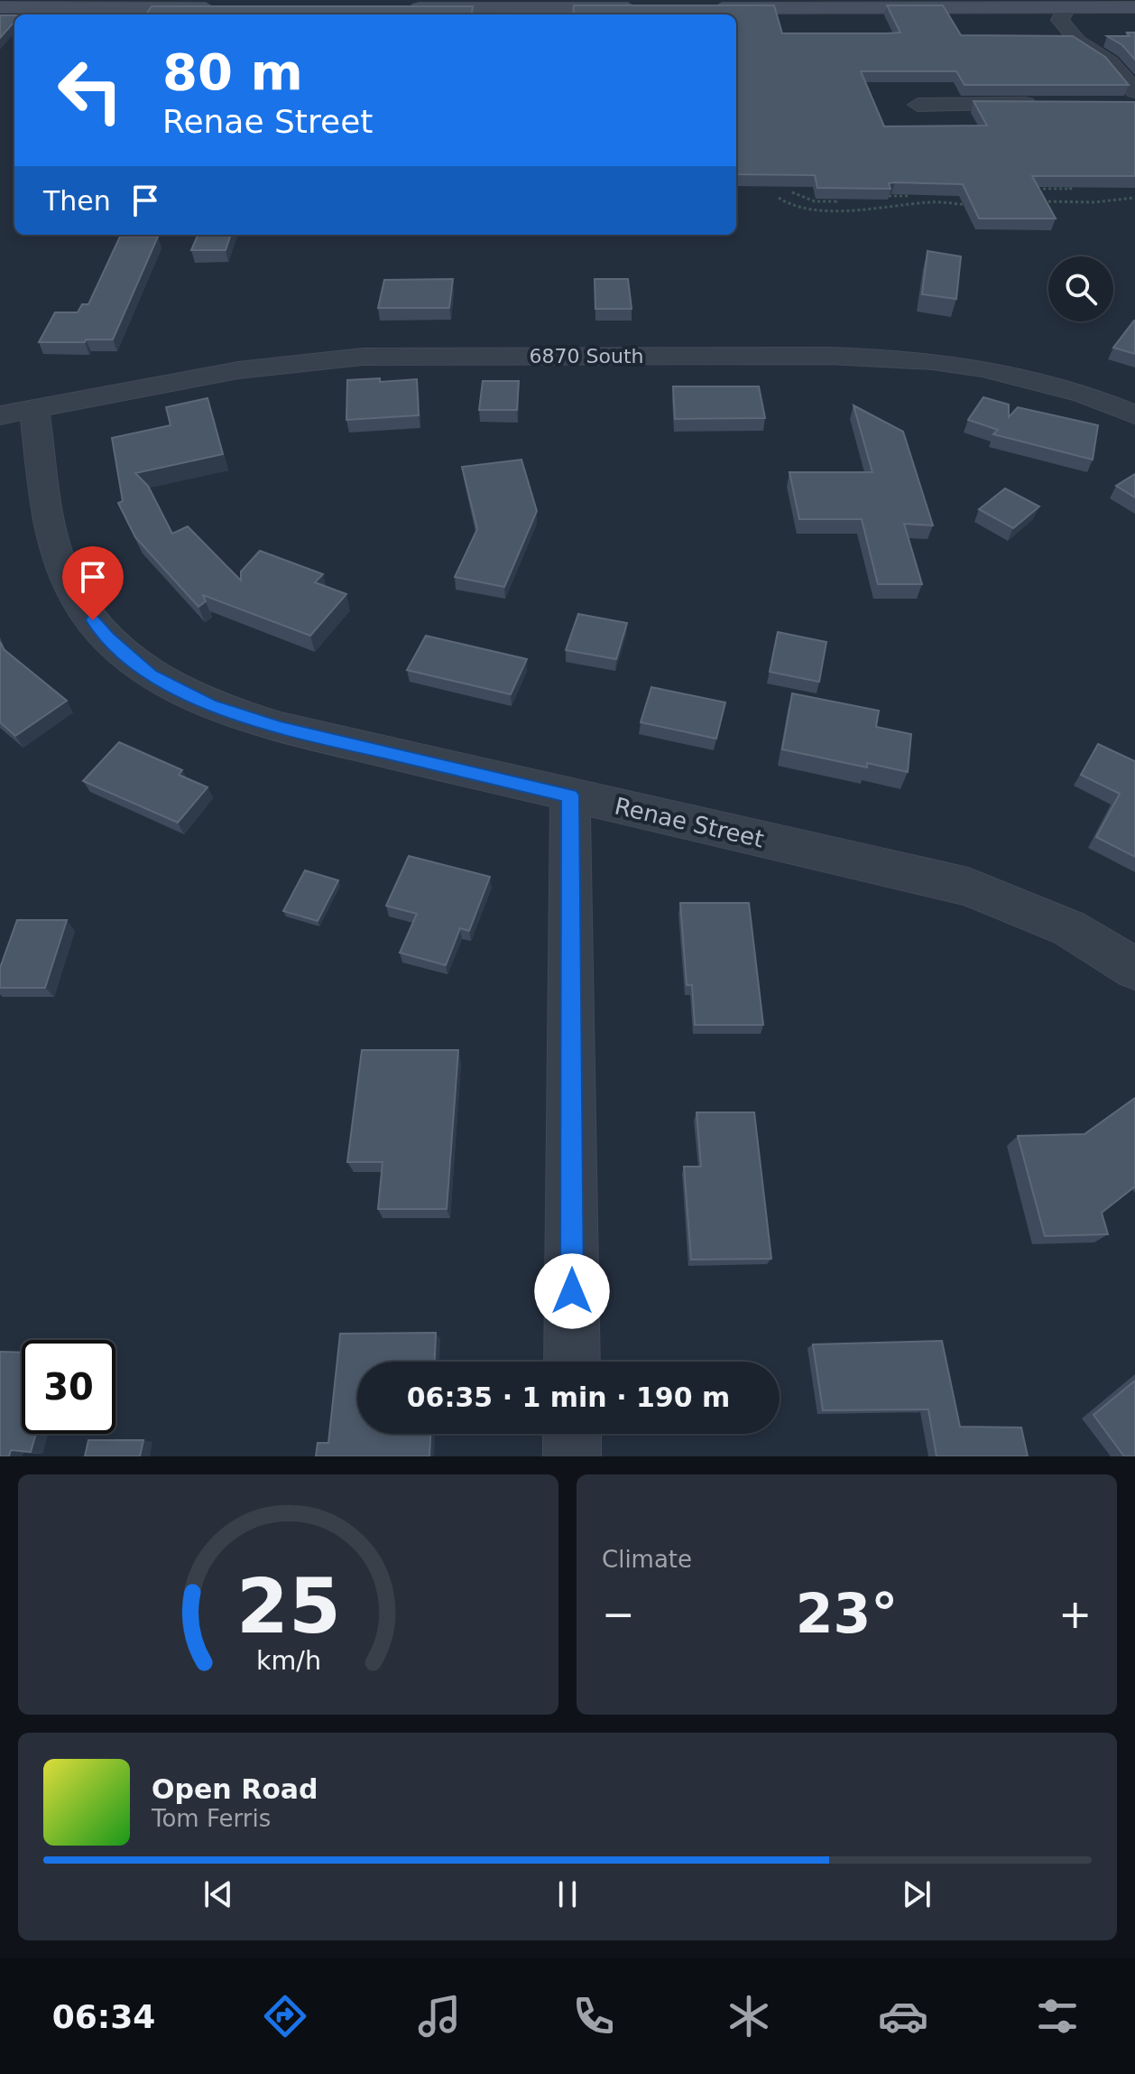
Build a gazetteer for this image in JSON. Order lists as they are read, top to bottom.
{
  "streets": {
    "street": ["6870 South", "Renae Street"]
  },
  "crossings": [
    ["6870 South", "Renae Street"]
  ],
  "page": {
    "turn": ["80 m", "Renae Street"],
    "then": "Then",
    "limit": "30",
    "trip": "06:35 · 1 min · 190 m",
    "tile": "Climate",
    "heat": ["−", "23°", "+"],
    "song": ["Open Road", "Tom Ferris"],
    "tabs": "06:34",
    "gauge": ["25", "km/h"]
  }
}
